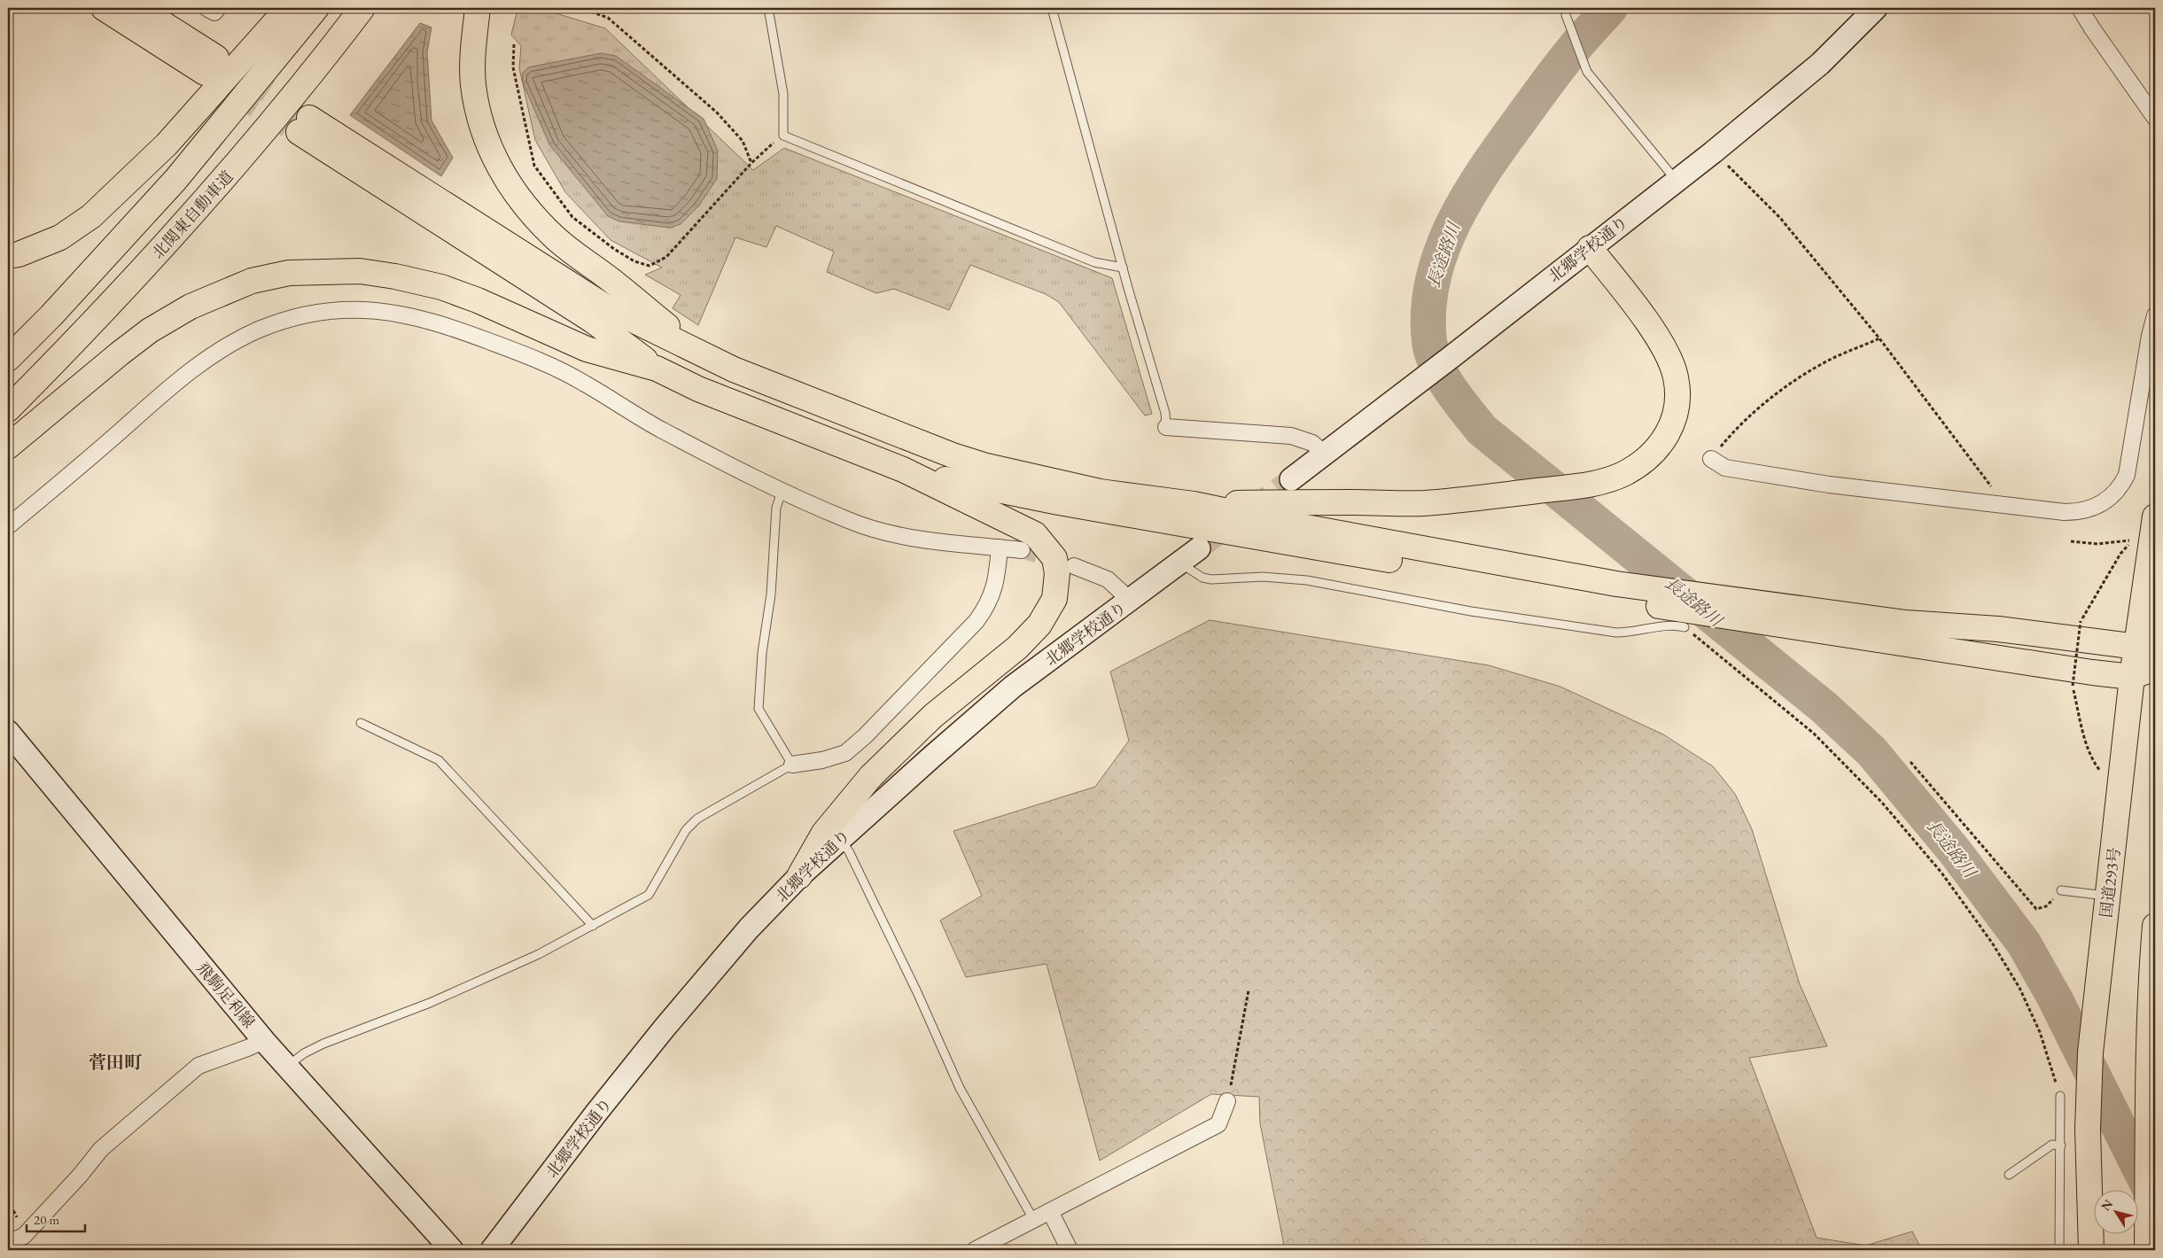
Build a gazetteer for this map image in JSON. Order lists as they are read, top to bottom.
{
  "streets": {
    "highway": ["北関東自動車道", "国道293号"],
    "street": ["北郷学校通り", "飛駒足利線"]
  },
  "districts": ["菅田町"],
  "water": ["長途路川"],
  "scale_bar": "20 m",
  "north": "top left"
}
